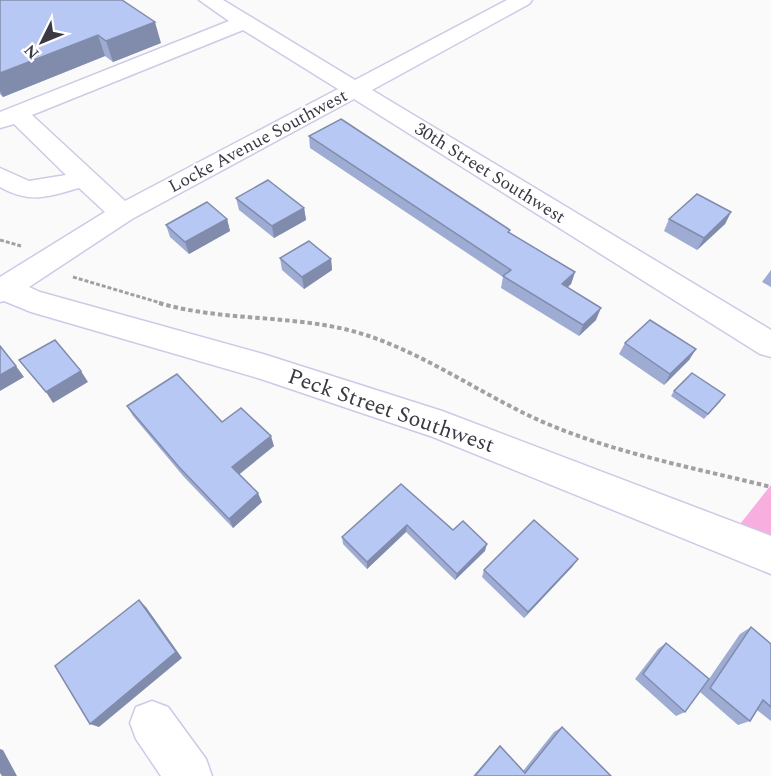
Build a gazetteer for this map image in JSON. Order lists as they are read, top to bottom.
{
  "streets": {
    "street": ["Locke Avenue Southwest", "30th Street Southwest", "Peck Street Southwest"]
  },
  "crossings": [
    ["Locke Avenue Southwest", "30th Street Southwest"],
    ["Locke Avenue Southwest", "Peck Street Southwest"]
  ],
  "north": "bottom left"
}
